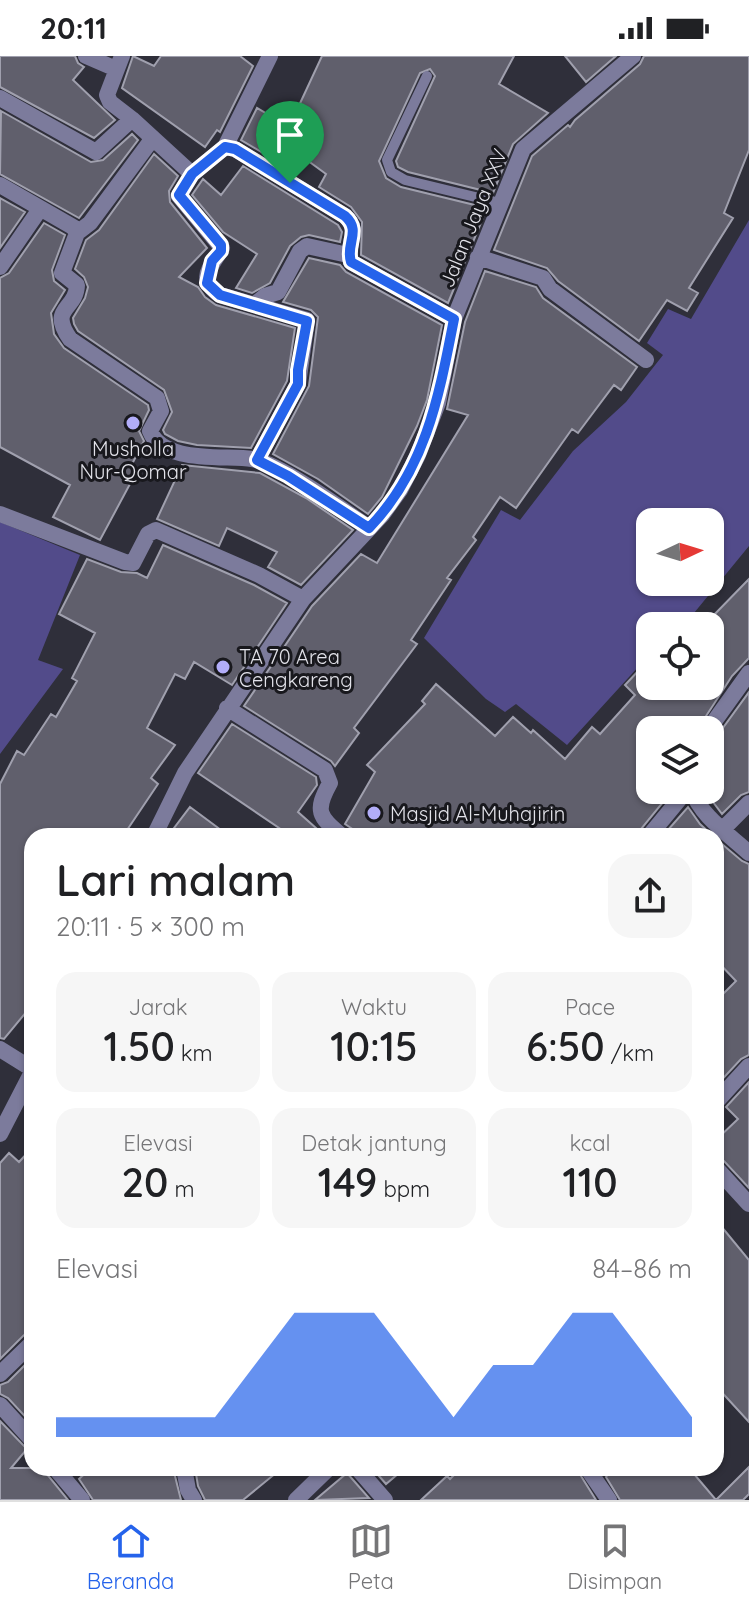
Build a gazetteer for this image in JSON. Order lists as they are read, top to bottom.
{
  "streets": {
    "street": ["Jalan Jaya XXV"]
  },
  "places": ["Musholla Nur-Qomar", "TA 70 Area Cengkareng", "Masjid Al-Muhajirin"],
  "north": "right",
  "page": {
    "status": "20:11",
    "heading": ["Lari malam", "20:11 · 5 × 300 m"],
    "stats": [
      ["Jarak", "1.50 km"],
      ["Waktu", "10:15"],
      ["Pace", "6:50 /km"],
      ["Elevasi", "20 m"],
      ["Detak jantung", "149 bpm"],
      ["kcal", "110"]
    ],
    "chart": ["Elevasi", "84–86 m"],
    "tabs": ["Beranda", "Peta", "Disimpan"]
  }
}
